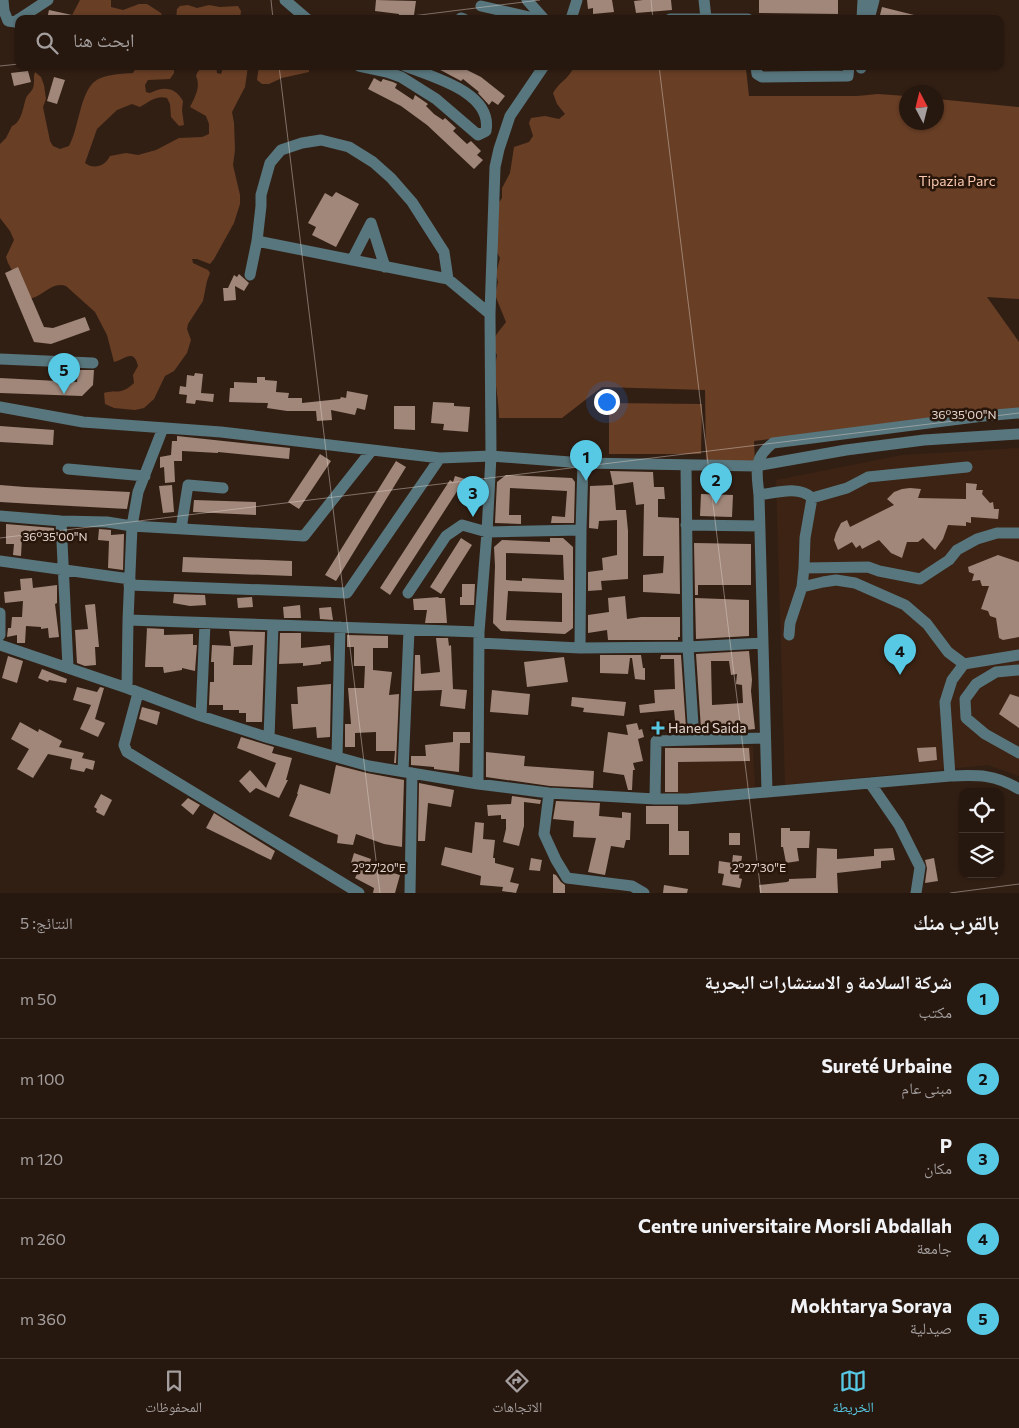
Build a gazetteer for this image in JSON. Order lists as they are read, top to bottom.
{
  "parks": ["Tipazia Parc"],
  "places": {
    "health": ["Haned Saida"]
  },
  "north": "top",
  "page": {
    "search": "ابحث هنا",
    "pins": [
      "5",
      "1",
      "2",
      "3",
      "4"
    ],
    "heading": ["بالقرب منك", "النتائج: 5"],
    "list": [
      {
        "mark": "1",
        "name": "شركة السلامة و الاستشارات البحرية",
        "note": "مكتب",
        "value": "50 m"
      },
      {
        "mark": "2",
        "name": "Sureté Urbaine",
        "note": "مبنى عام",
        "value": "100 m"
      },
      {
        "mark": "3",
        "name": "P",
        "note": "مكان",
        "value": "120 m"
      },
      {
        "mark": "4",
        "name": "Centre universitaire Morsli Abdallah",
        "note": "جامعة",
        "value": "260 m"
      },
      {
        "mark": "5",
        "name": "Mokhtarya Soraya",
        "note": "صيدلية",
        "value": "360 m"
      }
    ],
    "nav": ["الخريطة", "الاتجاهات", "المحفوظات"]
  },
  "coordinates": ["36°35'00\"N", "2°27'20\"E", "2°27'30\"E"]
}
